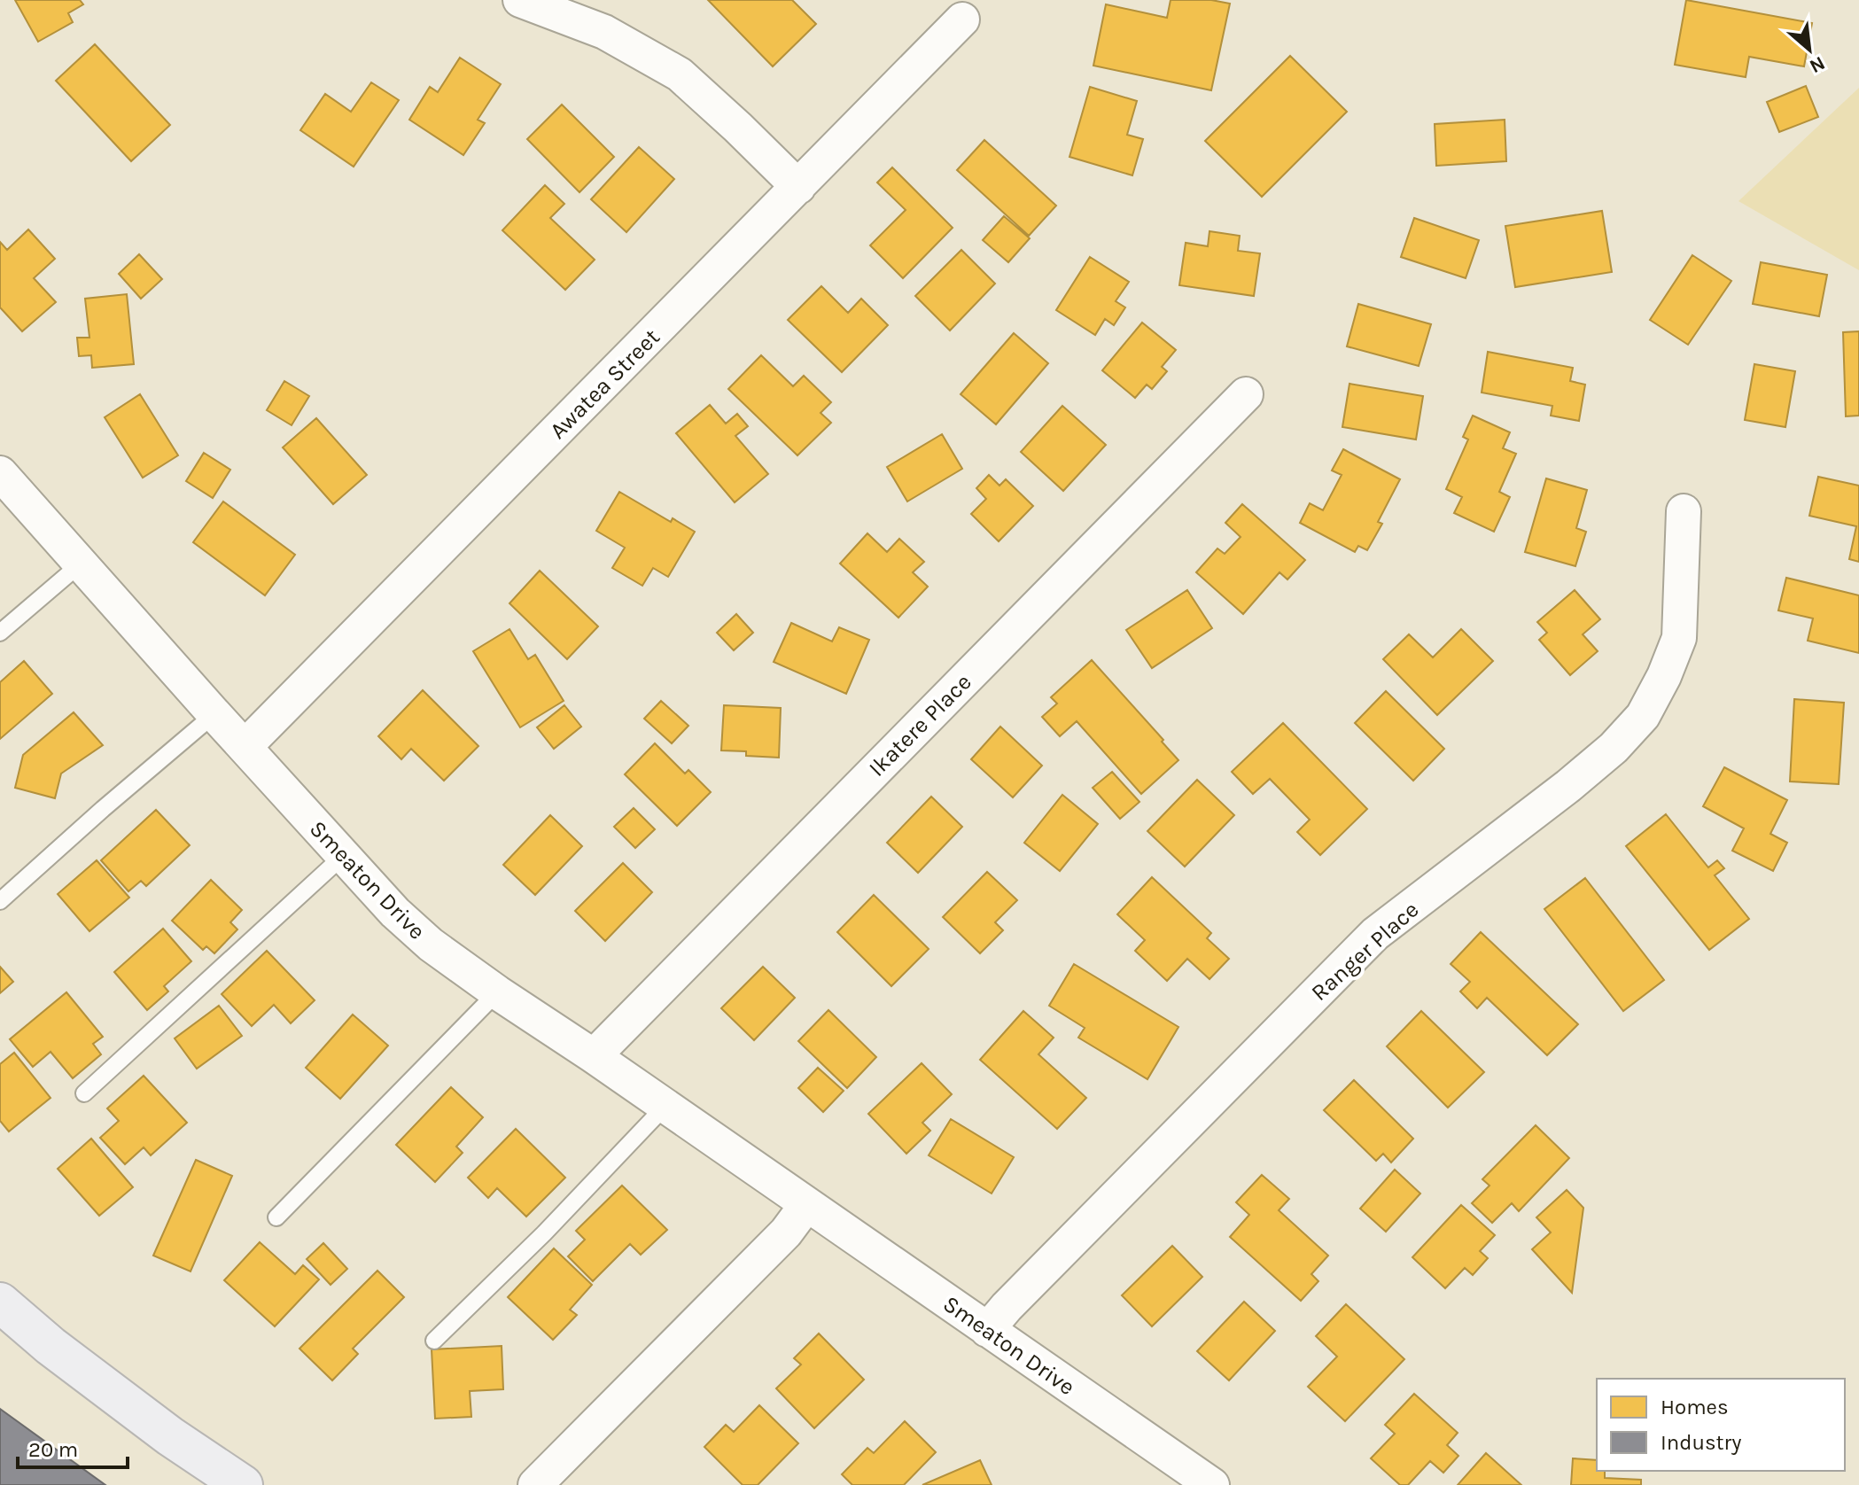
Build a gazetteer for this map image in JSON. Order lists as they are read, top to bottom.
{
  "streets": {
    "street": [
      "Awatea Street",
      "Ikatere Place",
      "Smeaton Drive",
      "Ranger Place"
    ]
  },
  "crossings": [
    ["Awatea Street", "Smeaton Drive"],
    ["Ikatere Place", "Smeaton Drive"],
    ["Smeaton Drive", "Ranger Place"]
  ],
  "legend": ["Homes", "Industry"],
  "scale_bar": "20 m",
  "north": "bottom right"
}
